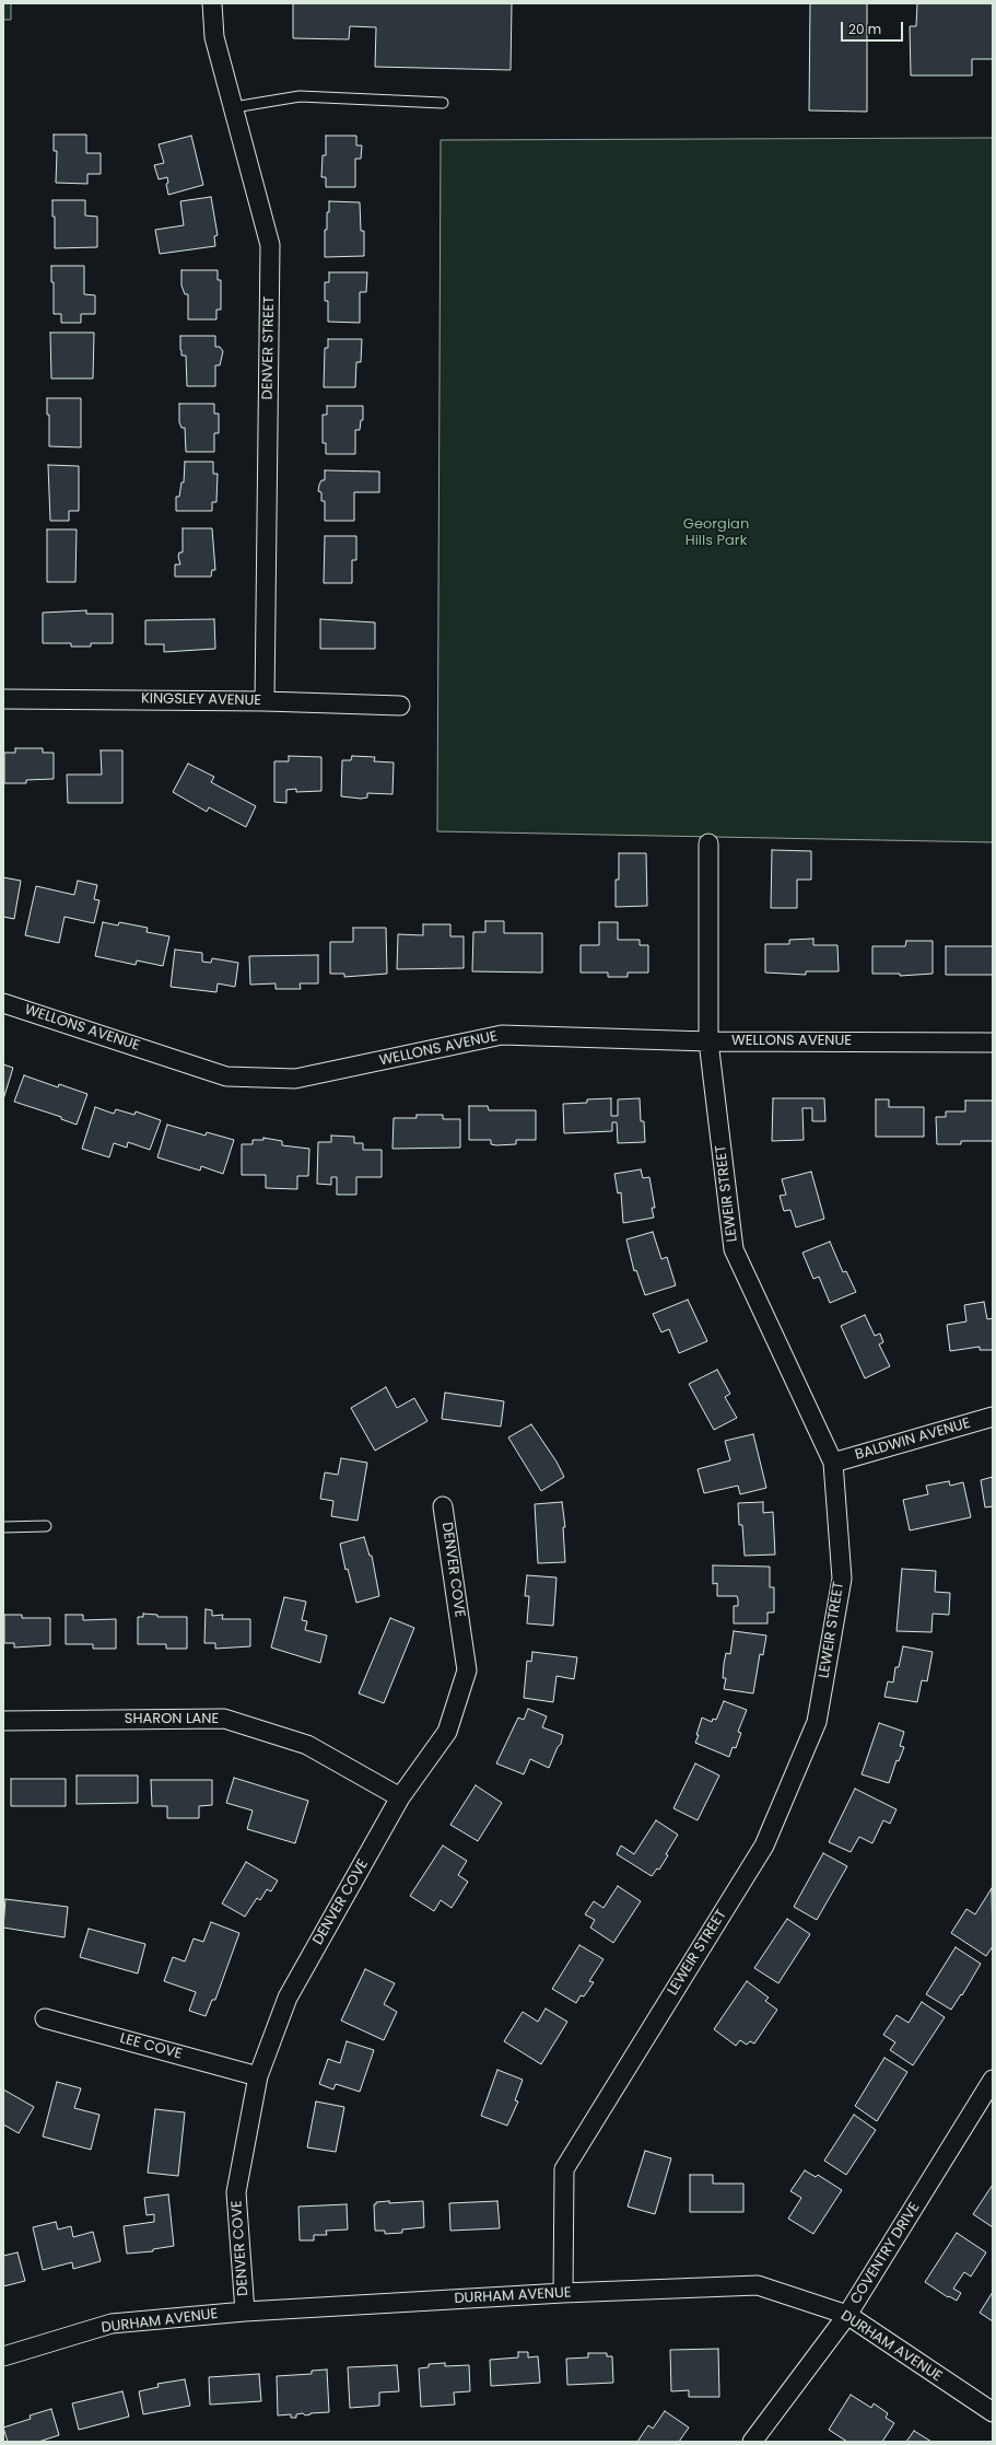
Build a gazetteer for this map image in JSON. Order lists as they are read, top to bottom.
{
  "streets": {
    "street": [
      "DENVER STREET",
      "KINGSLEY AVENUE",
      "WELLONS AVENUE",
      "LEWEIR STREET",
      "BALDWIN AVENUE",
      "DENVER COVE",
      "SHARON LANE",
      "LEE COVE",
      "COVENTRY DRIVE",
      "DURHAM AVENUE"
    ]
  },
  "crossings": [
    ["DENVER STREET", "KINGSLEY AVENUE"],
    ["WELLONS AVENUE", "LEWEIR STREET"],
    ["LEWEIR STREET", "BALDWIN AVENUE"],
    ["LEWEIR STREET", "DURHAM AVENUE"],
    ["DENVER COVE", "SHARON LANE"],
    ["DENVER COVE", "LEE COVE"],
    ["DENVER COVE", "DURHAM AVENUE"],
    ["COVENTRY DRIVE", "DURHAM AVENUE"]
  ],
  "parks": ["Georgian Hills Park"],
  "scale_bar": "20 m"
}
